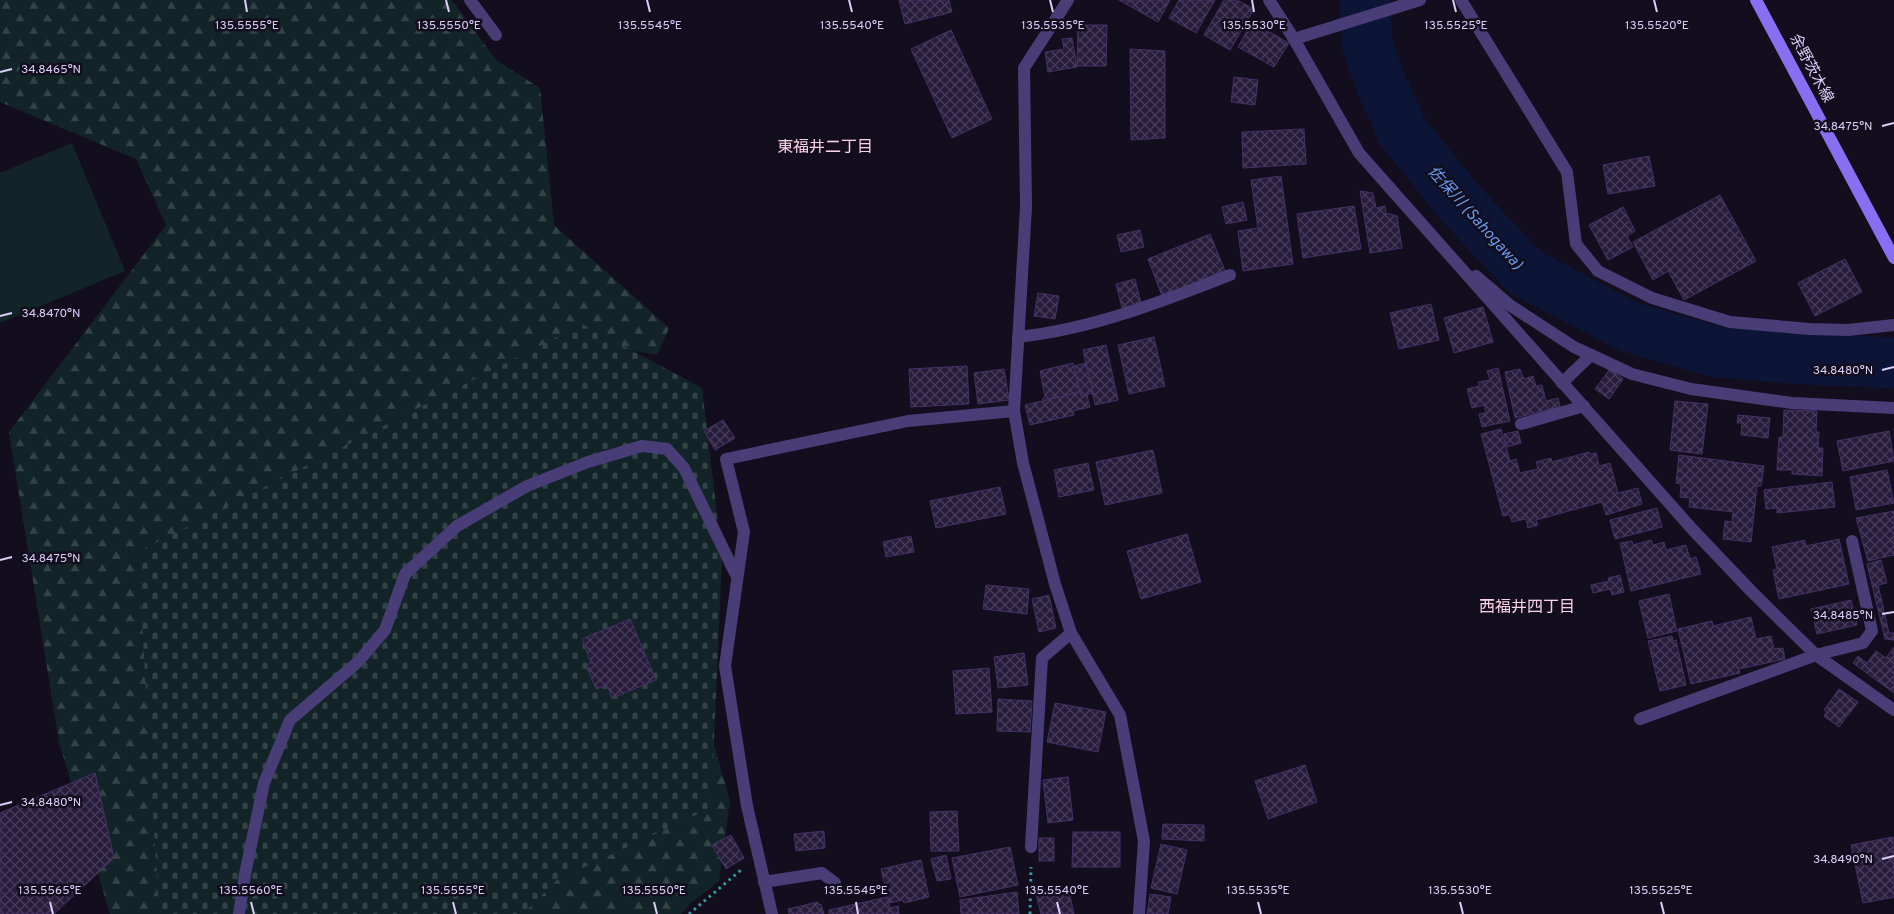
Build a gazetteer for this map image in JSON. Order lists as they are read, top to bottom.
{
  "streets": {
    "main road": ["余野茨木線"]
  },
  "districts": ["東福井二丁目", "西福井四丁目"],
  "water": ["佐保川 (Sahogawa)"],
  "coordinates": [
    "135.5555°E",
    "135.5550°E",
    "135.5545°E",
    "135.5540°E",
    "135.5535°E",
    "135.5530°E",
    "135.5525°E",
    "135.5520°E",
    "34.8465°N",
    "34.8475°N",
    "34.8470°N",
    "34.8480°N",
    "34.8485°N",
    "34.8490°N",
    "135.5565°E",
    "135.5560°E"
  ]
}
